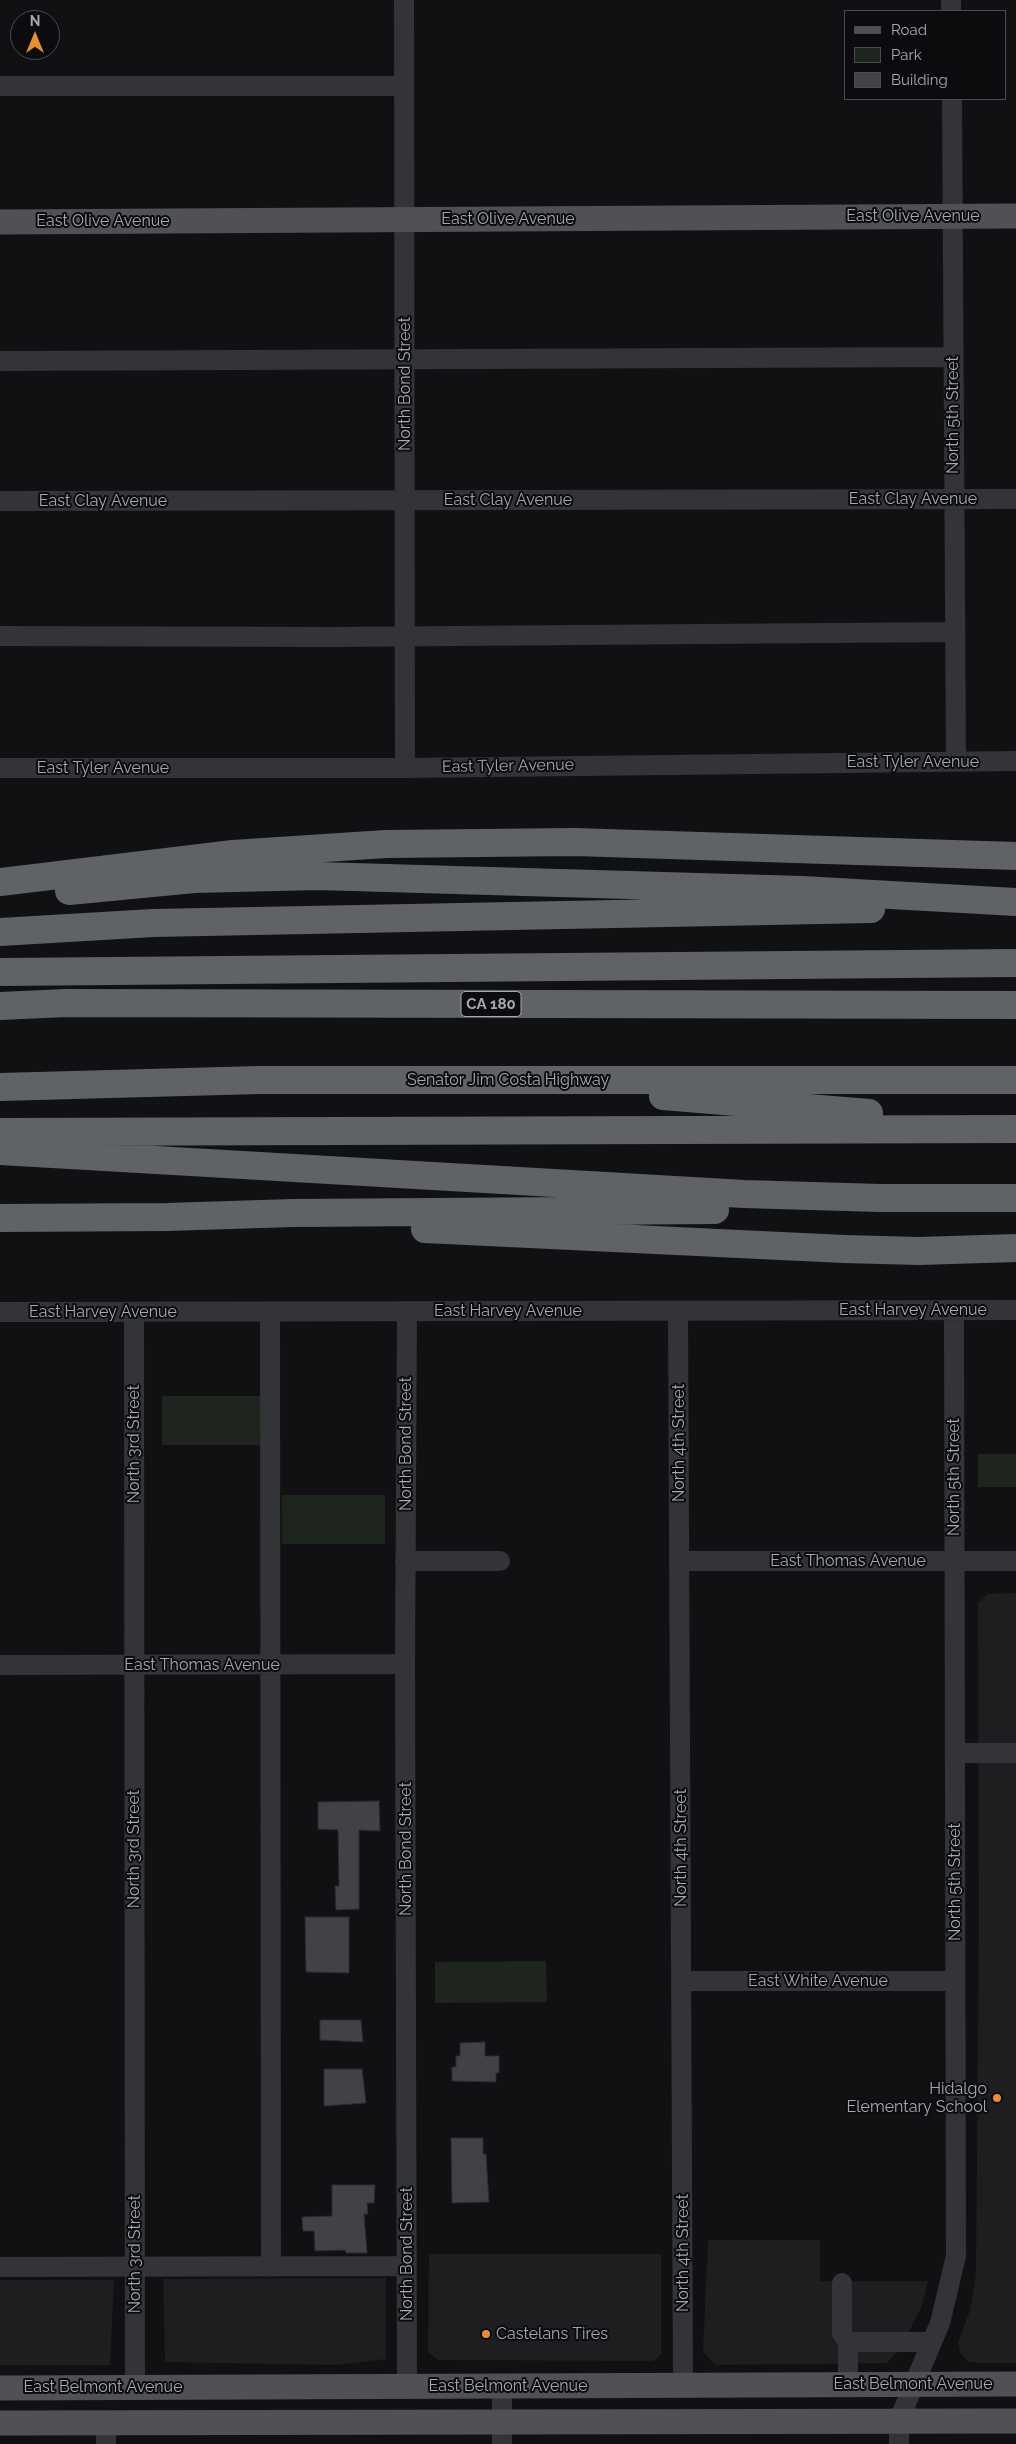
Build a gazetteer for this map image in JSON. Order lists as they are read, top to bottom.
{
  "streets": {
    "highway": ["CA 180", "Senator Jim Costa Highway"],
    "main road": ["East Olive Avenue", "East Belmont Avenue"],
    "street": [
      "North Bond Street",
      "North 5th Street",
      "East Clay Avenue",
      "East Tyler Avenue",
      "East Harvey Avenue",
      "North 4th Street",
      "North 3rd Street",
      "East Thomas Avenue",
      "East White Avenue"
    ]
  },
  "crossings": [
    ["East Olive Avenue", "North Bond Street"],
    ["East Olive Avenue", "North 5th Street"],
    ["North Bond Street", "East Clay Avenue"],
    ["North Bond Street", "East Tyler Avenue"],
    ["North Bond Street", "East Harvey Avenue"],
    ["North Bond Street", "East Thomas Avenue"],
    ["North Bond Street", "East Belmont Avenue"],
    ["North 5th Street", "East Clay Avenue"],
    ["North 5th Street", "East Tyler Avenue"],
    ["North 5th Street", "East Harvey Avenue"],
    ["North 5th Street", "East Thomas Avenue"],
    ["North 5th Street", "East White Avenue"],
    ["North 5th Street", "East Belmont Avenue"],
    ["East Harvey Avenue", "North 4th Street"],
    ["East Harvey Avenue", "North 3rd Street"],
    ["North 4th Street", "East Thomas Avenue"],
    ["North 4th Street", "East White Avenue"],
    ["North 4th Street", "East Belmont Avenue"],
    ["North 3rd Street", "East Thomas Avenue"],
    ["North 3rd Street", "East Belmont Avenue"]
  ],
  "places": ["Hidalgo Elementary School", "Castelans Tires"],
  "legend": ["Road", "Park", "Building"],
  "north": "top"
}
